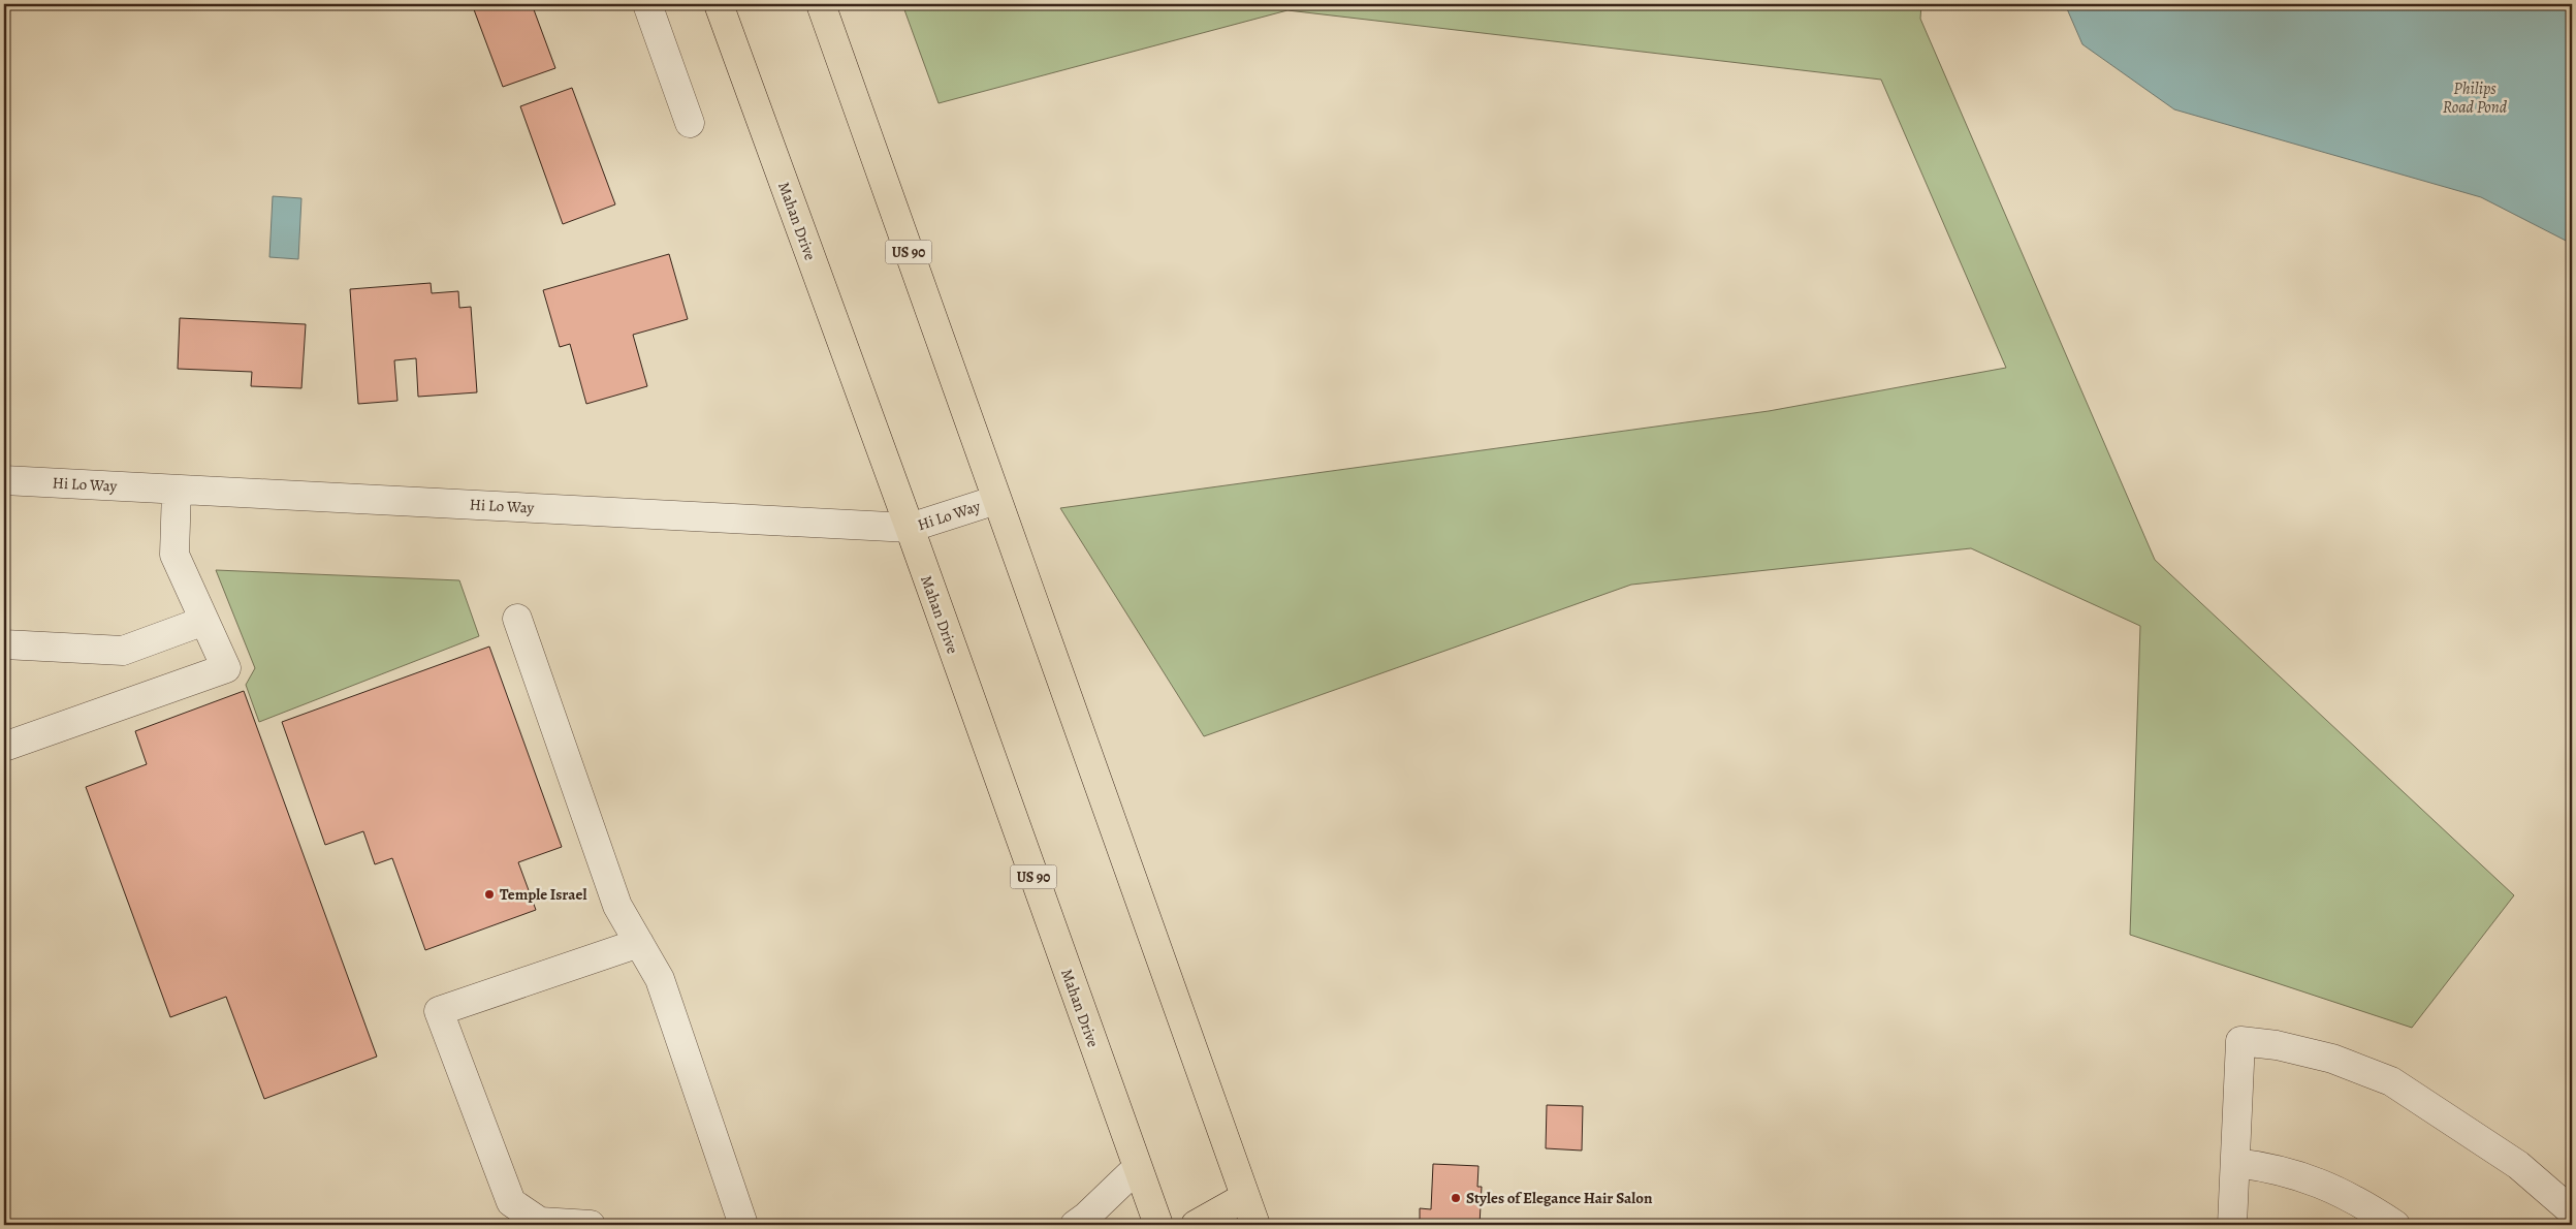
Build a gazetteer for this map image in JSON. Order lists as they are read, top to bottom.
{
  "streets": {
    "main road": ["Mahan Drive", "US 90"],
    "street": ["Hi Lo Way"]
  },
  "crossings": [
    ["Mahan Drive", "Hi Lo Way"],
    ["US 90", "Hi Lo Way"]
  ],
  "water": ["Philips Road Pond"],
  "places": ["Temple Israel", "Styles of Elegance Hair Salon"]
}
